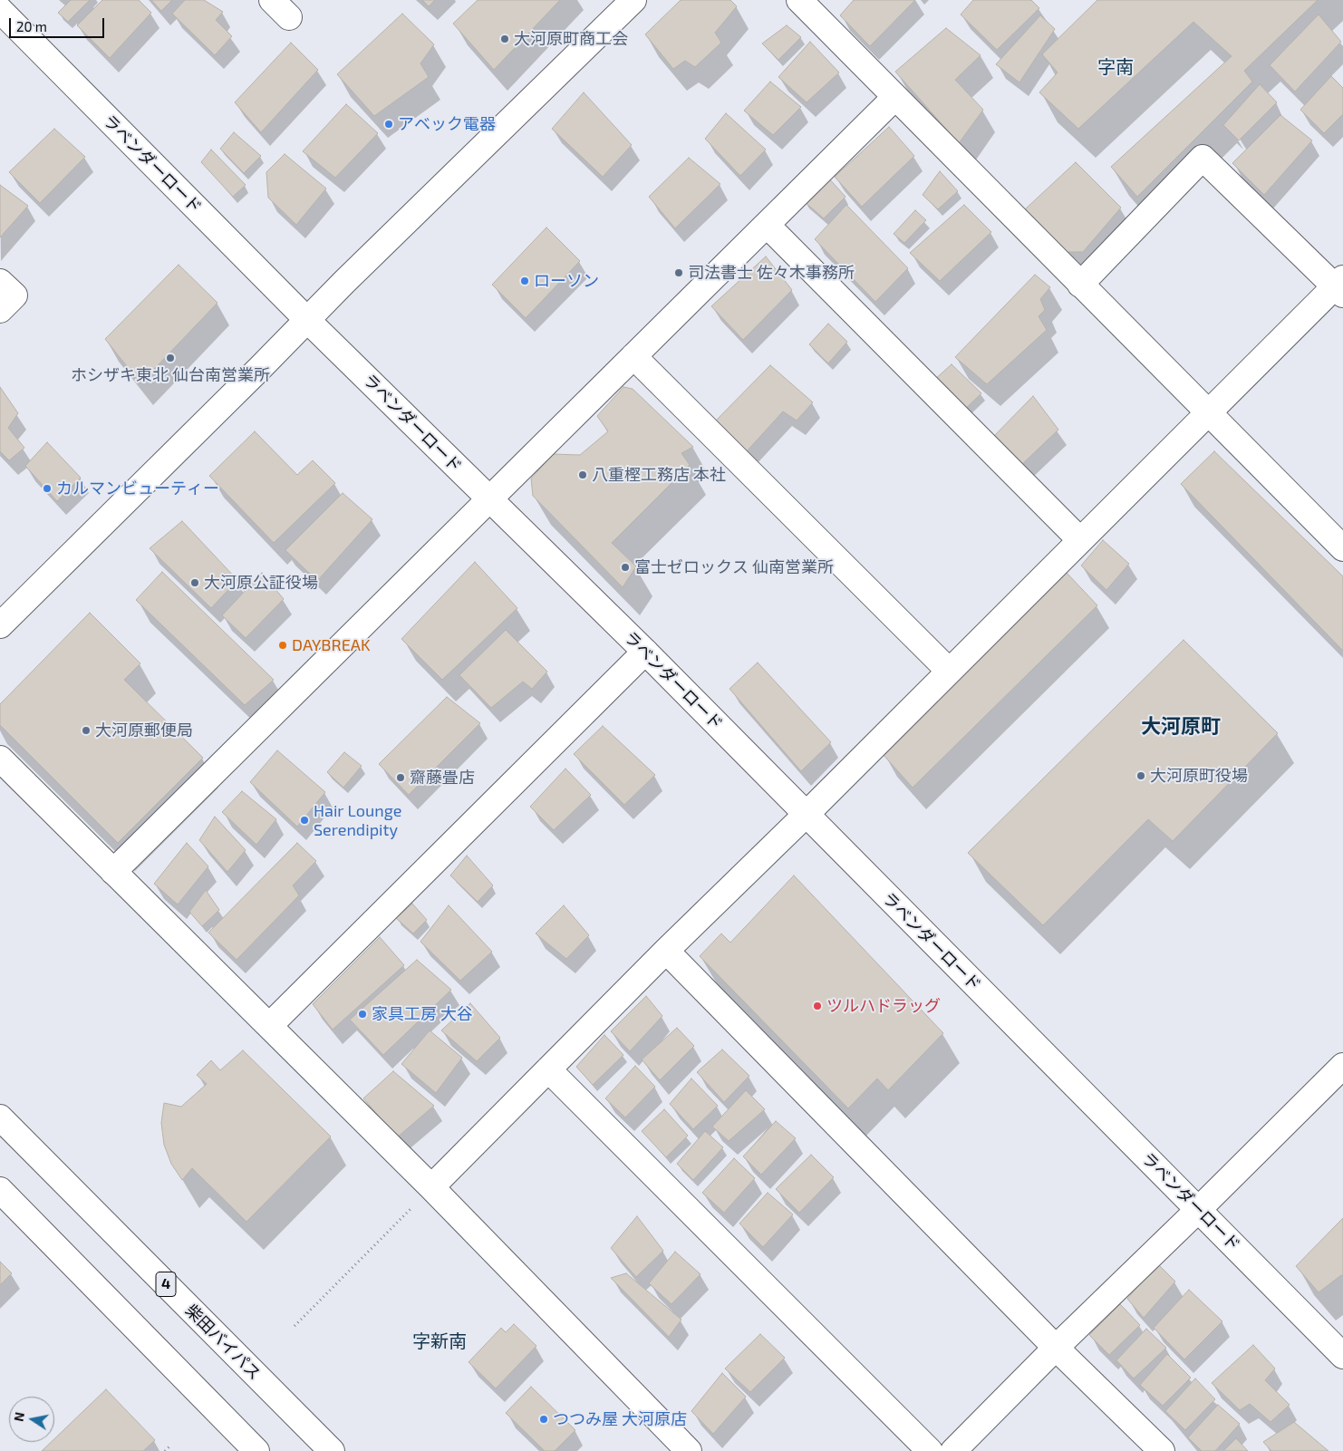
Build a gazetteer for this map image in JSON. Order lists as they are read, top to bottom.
{
  "streets": {
    "main road": ["ラベンダーロード", "4", "柴田バイパス"]
  },
  "districts": ["字南", "大河原町", "字新南"],
  "places": [
    "大河原町商工会",
    "アベック電器",
    "司法書士 佐々木事務所",
    "ローソン",
    "ホシザキ東北 仙台南営業所",
    "八重樫工務店 本社",
    "カルマンビューティー",
    "富士ゼロックス 仙南営業所",
    "大河原公証役場",
    "DAYBREAK",
    "大河原郵便局",
    "大河原町役場",
    "齋藤畳店",
    "Hair Lounge Serendipity",
    "ツルハドラッグ",
    "家具工房 大谷",
    "つつみ屋 大河原店"
  ],
  "scale_bar": "20 m",
  "north": "left"
}
